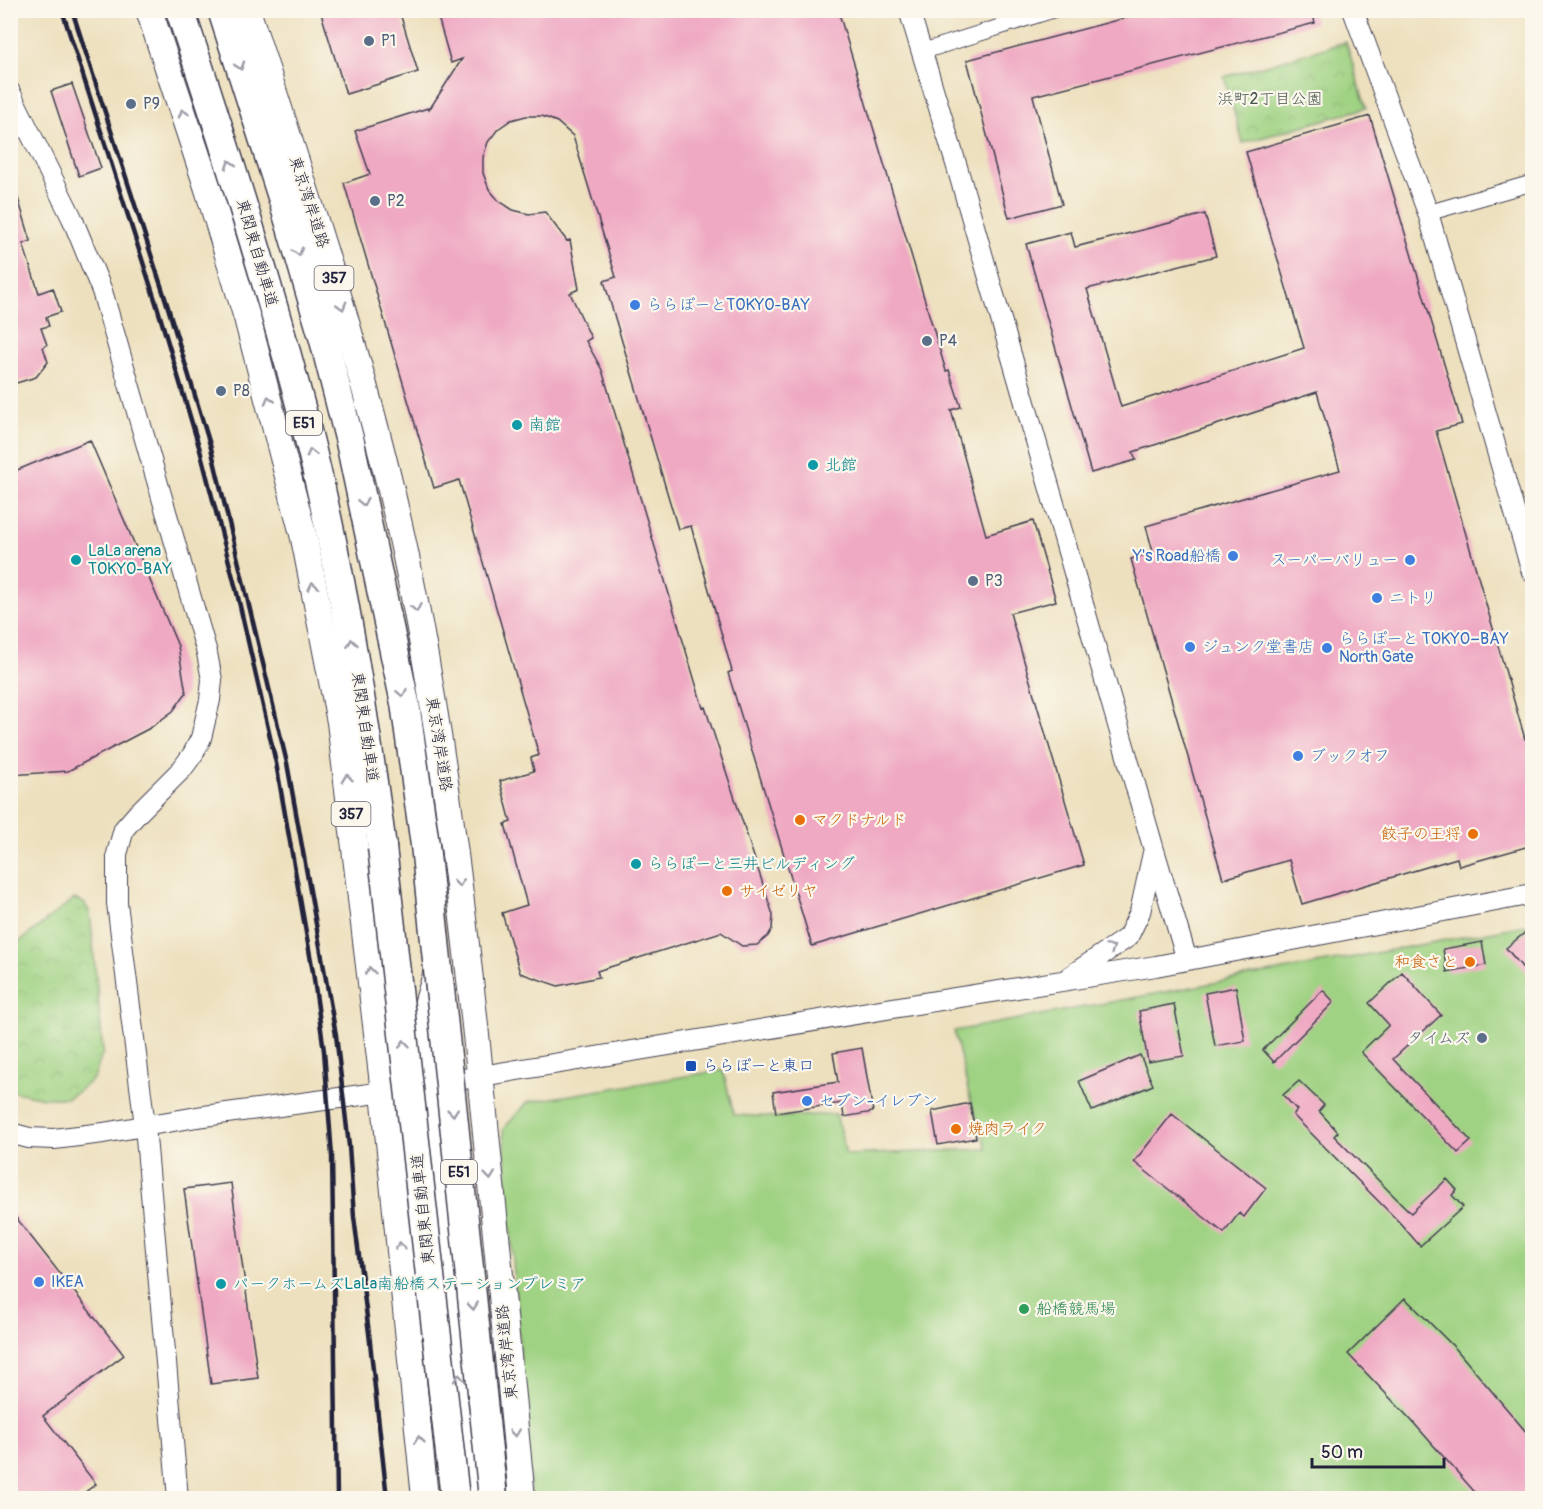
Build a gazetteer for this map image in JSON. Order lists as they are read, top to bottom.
{
  "streets": {
    "highway": [
      "東京湾岸道路",
      "東関東自動車道",
      "357",
      "E51"
    ]
  },
  "parks": ["浜町2丁目公園"],
  "places": {
    "other": [
      "P1",
      "P9",
      "P2",
      "ららぽーとTOKYO-BAY",
      "P4",
      "P8",
      "南館",
      "北館",
      "Y's Road船橋",
      "LaLa arena TOKYO-BAY",
      "スーパーバリュー",
      "P3",
      "ニトリ",
      "ジュンク堂書店",
      "ららぽーと TOKYO−BAY North Gate",
      "ブックオフ",
      "マクドナルド",
      "餃子の王将",
      "ららぽーと三井ビルディング",
      "サイゼリヤ",
      "和食さと",
      "タイムズ",
      "セブン-イレブン",
      "焼肉ライク",
      "IKEA",
      "パークホームズLaLa南船橋ステーションプレミア",
      "船橋競馬場"
    ],
    "transit": ["ららぽーと東口"]
  },
  "scale_bar": "50 m"
}
